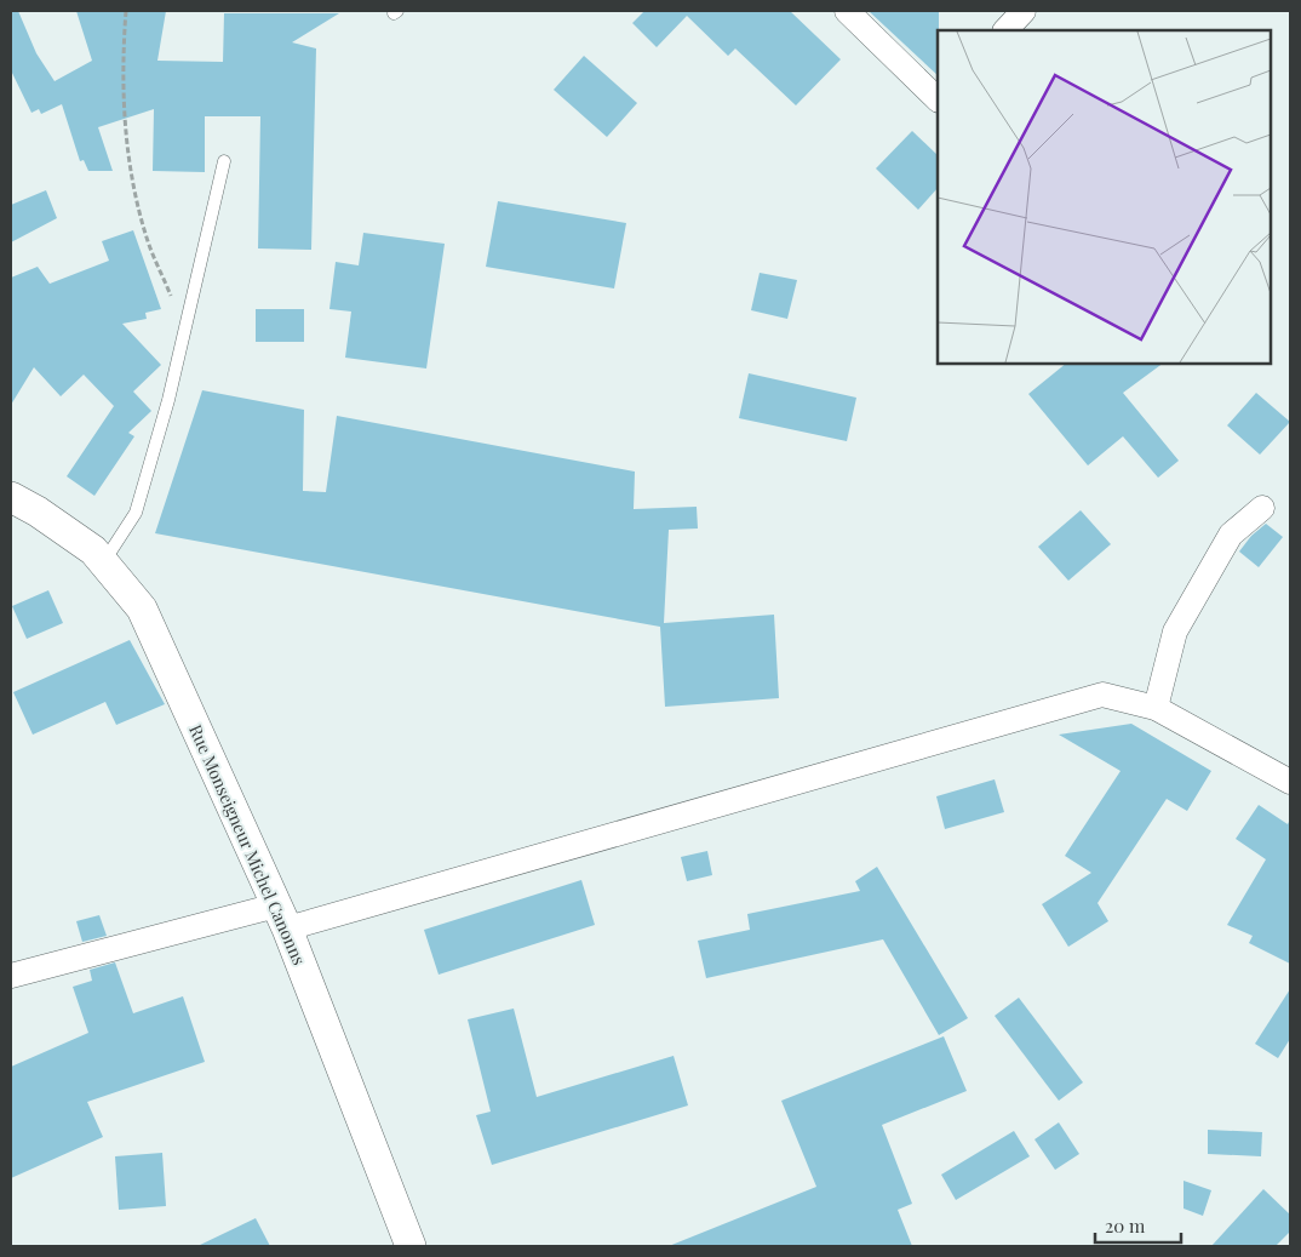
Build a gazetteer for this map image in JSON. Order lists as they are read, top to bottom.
{
  "streets": {
    "street": ["Rue Monseigneur Michel Canonns"]
  },
  "scale_bar": "20 m"
}
